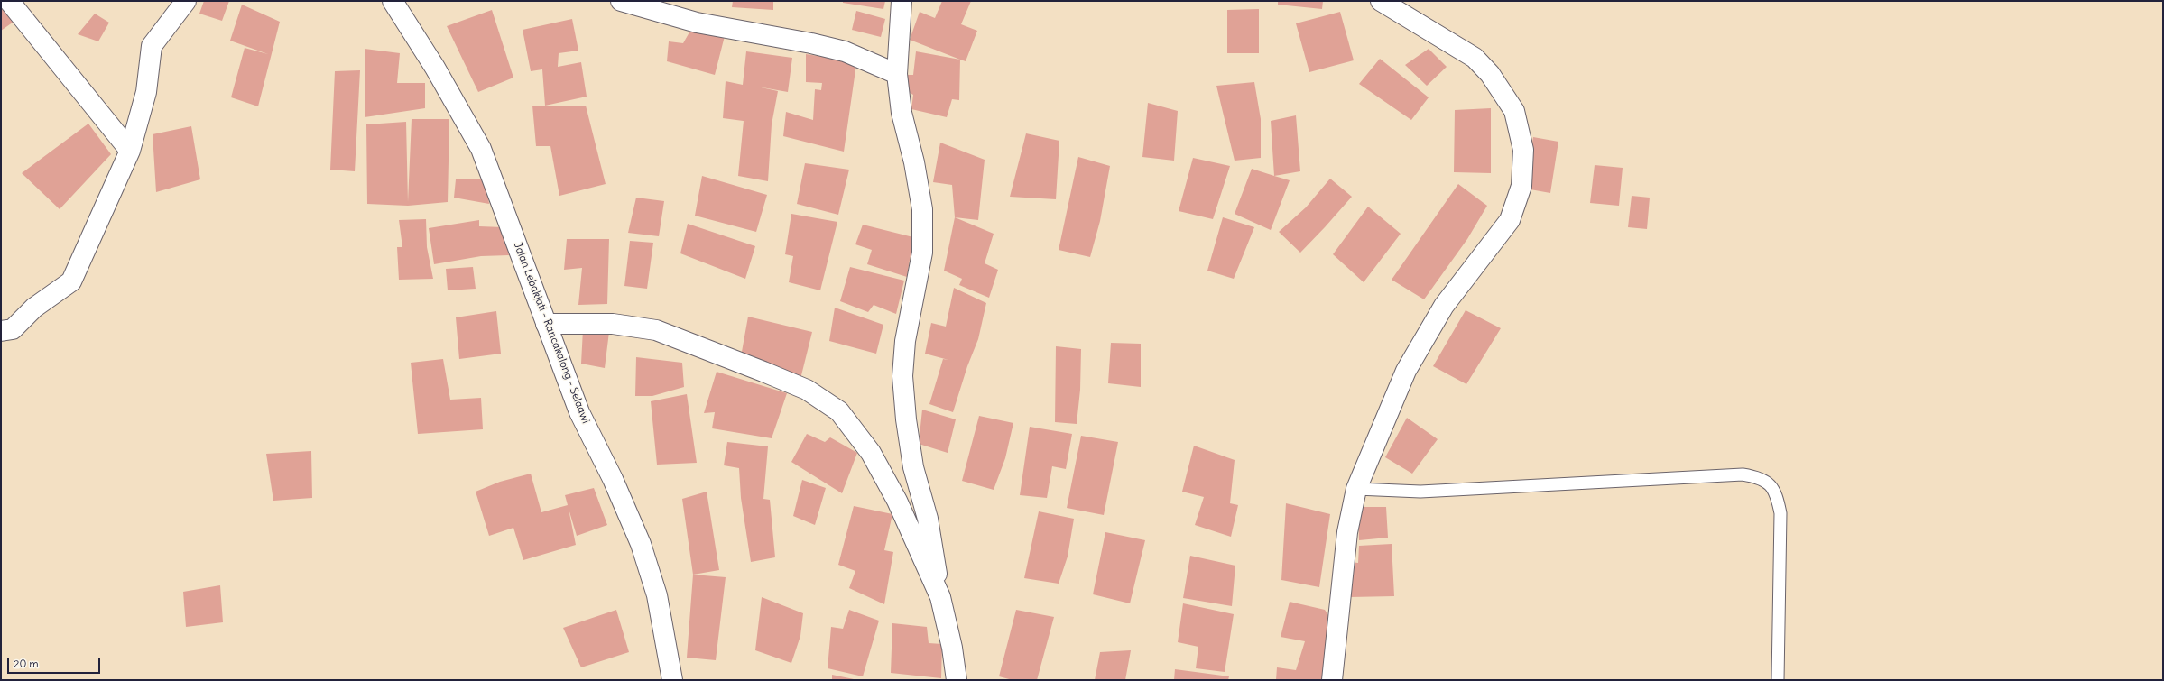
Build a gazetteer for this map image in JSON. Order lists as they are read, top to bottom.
{
  "streets": {
    "street": ["Jalan Lebakjati - Rancakalong - Selaawi"]
  },
  "scale_bar": "20 m"
}
